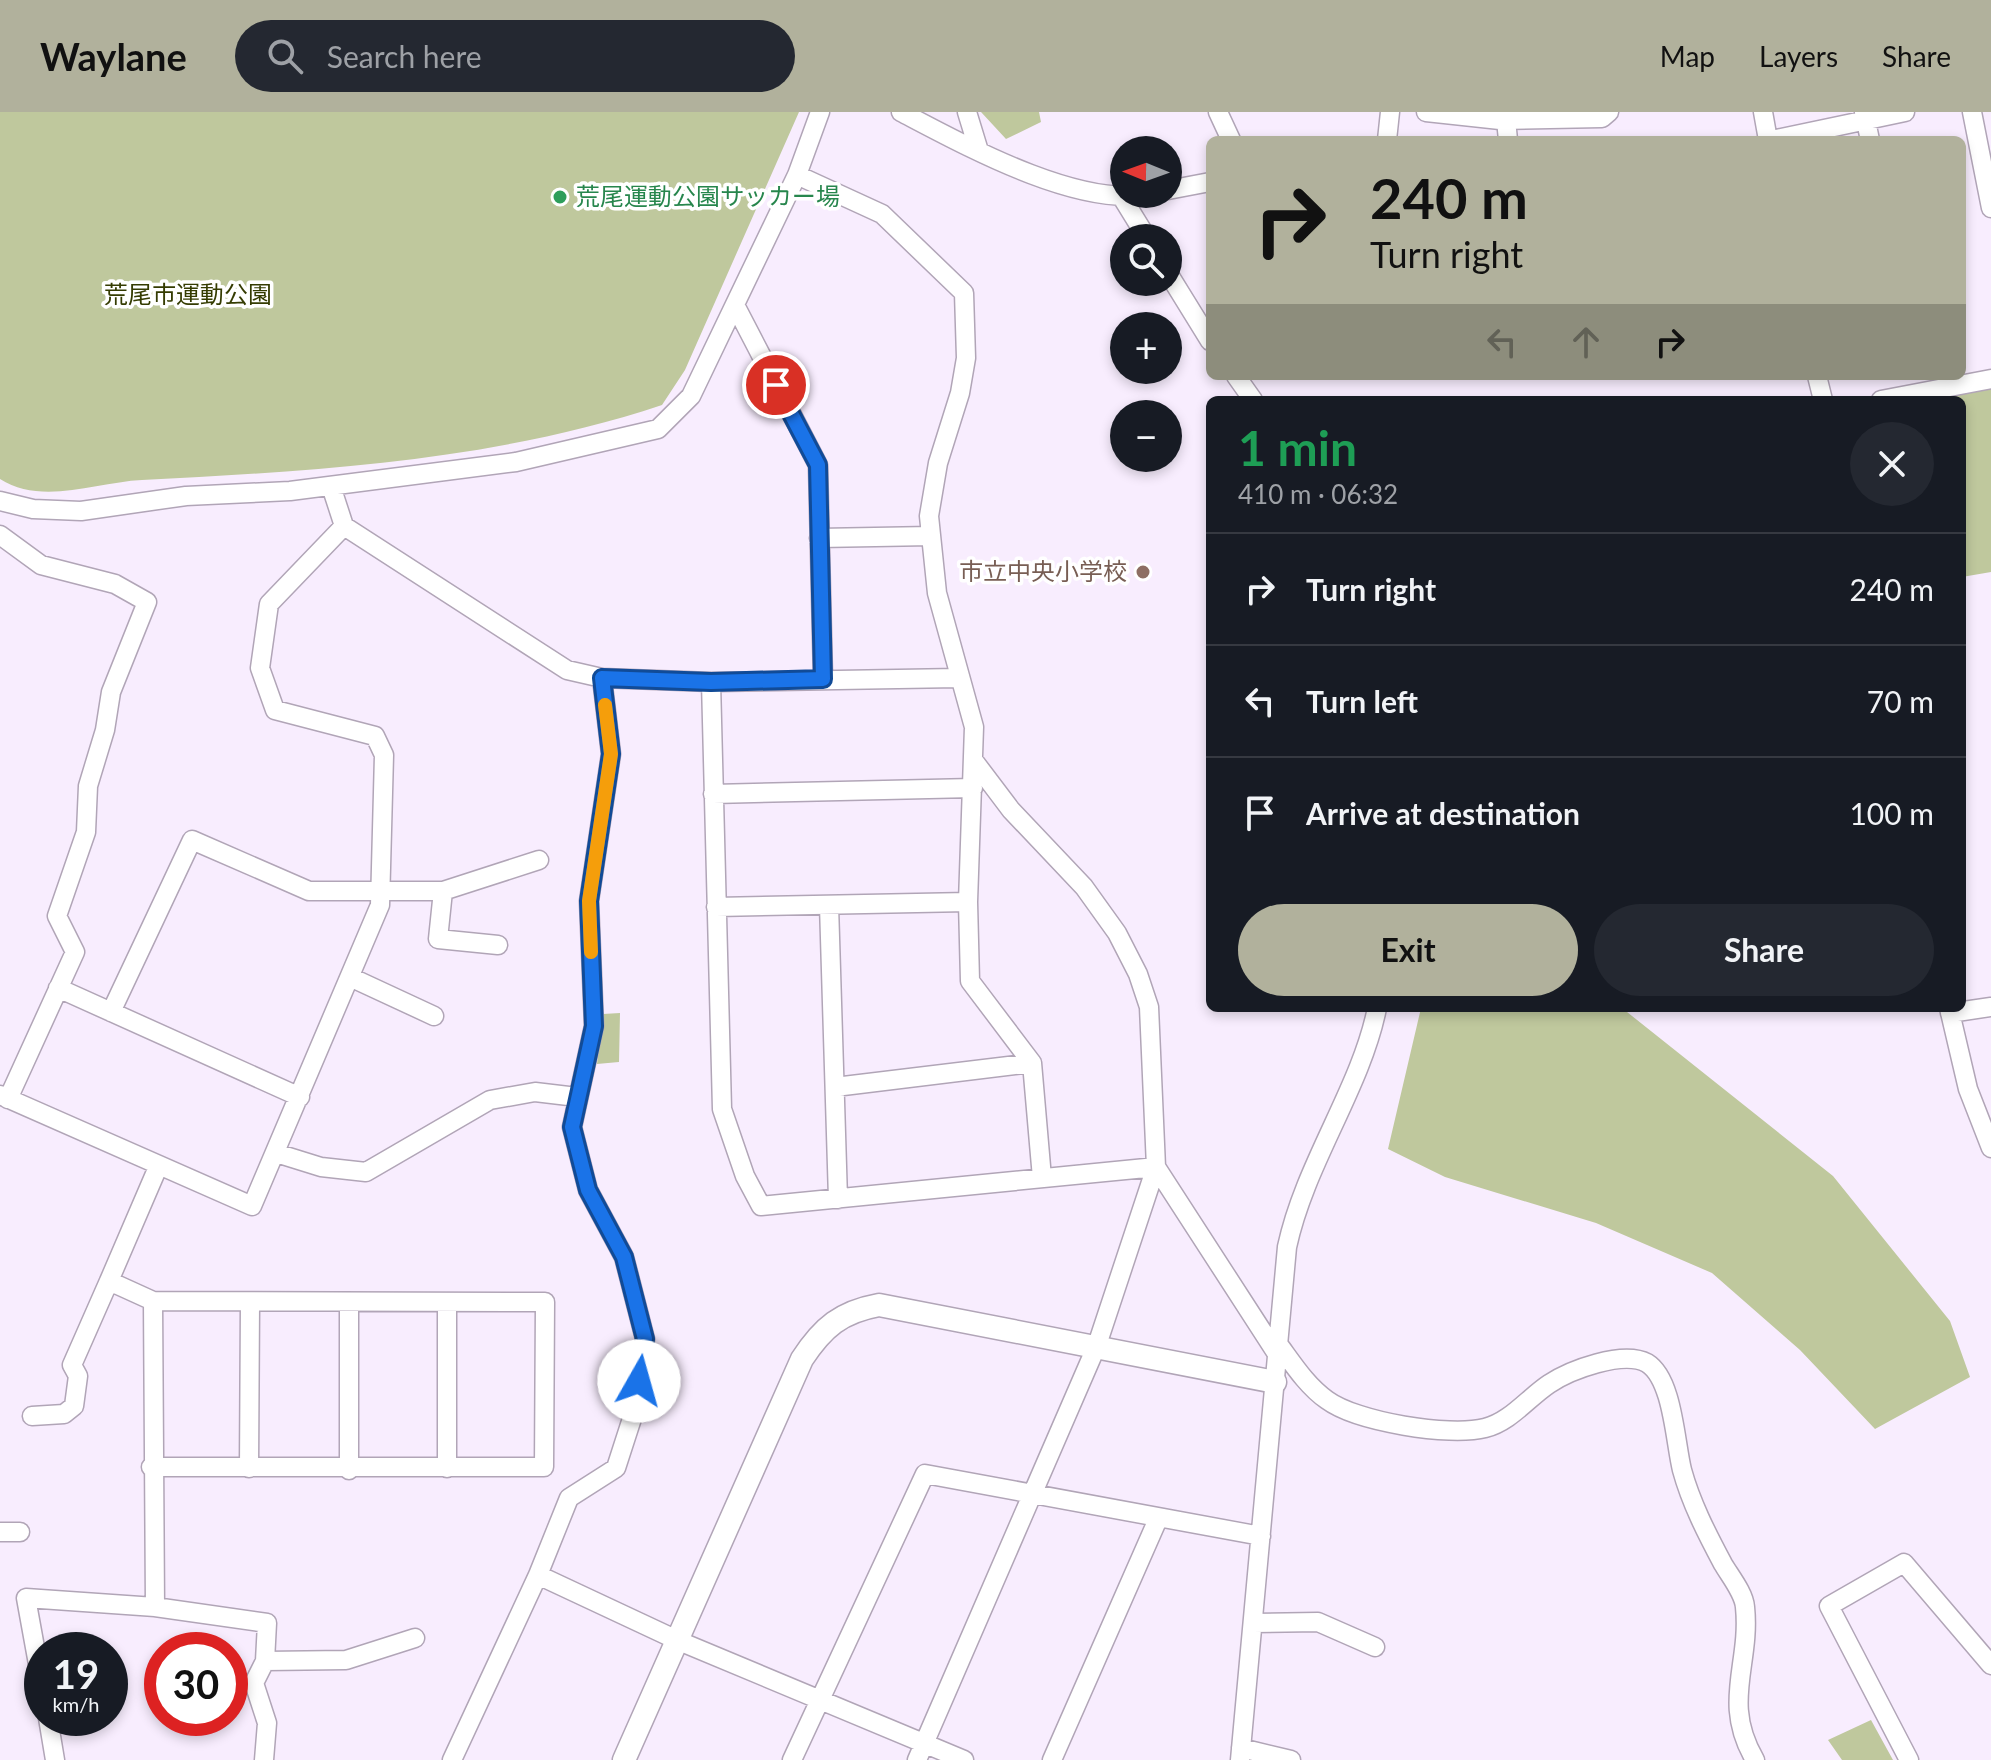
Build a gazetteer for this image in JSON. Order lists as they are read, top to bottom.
{
  "parks": ["荒尾市運動公園"],
  "places": ["荒尾運動公園サッカー場", "市立中央小学校"],
  "north": "left",
  "page": {
    "header": "Waylane",
    "search": "Search here",
    "nav": ["Map", "Layers", "Share"],
    "map_buttons": ["+", "−"],
    "turn": ["240 m", "Turn right"],
    "heading": ["1 min", "410 m · 06:32"],
    "list": [
      {
        "name": "Turn right",
        "value": "240 m"
      },
      {
        "name": "Turn left",
        "value": "70 m"
      },
      {
        "name": "Arrive at destination",
        "value": "100 m"
      }
    ],
    "buttons": ["Exit", "Share"],
    "speed": "19 km/h",
    "limit": "30"
  }
}
